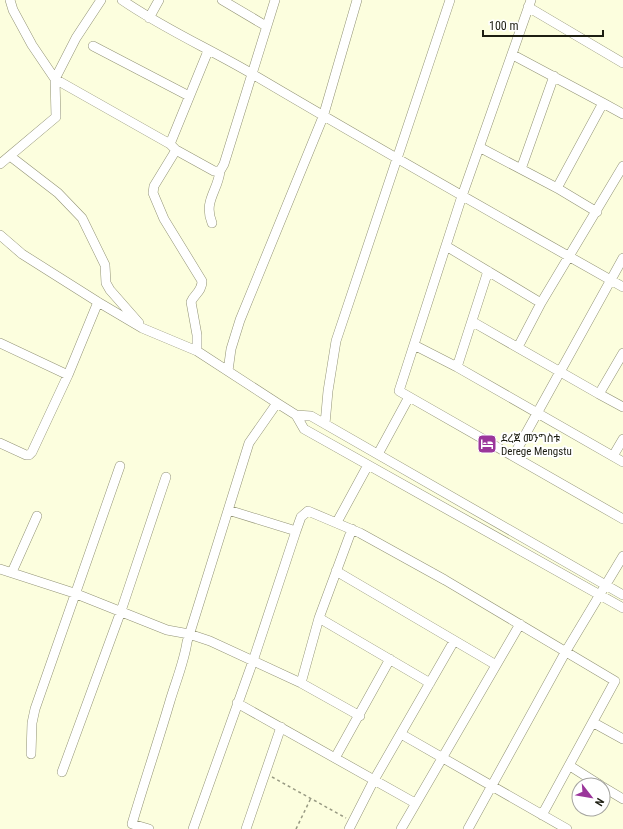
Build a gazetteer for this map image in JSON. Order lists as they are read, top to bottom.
{
  "places": {
    "hotel": ["ደረጀ መንግስቱ Derege Mengstu"]
  },
  "scale_bar": "100 m",
  "north": "bottom right"
}
